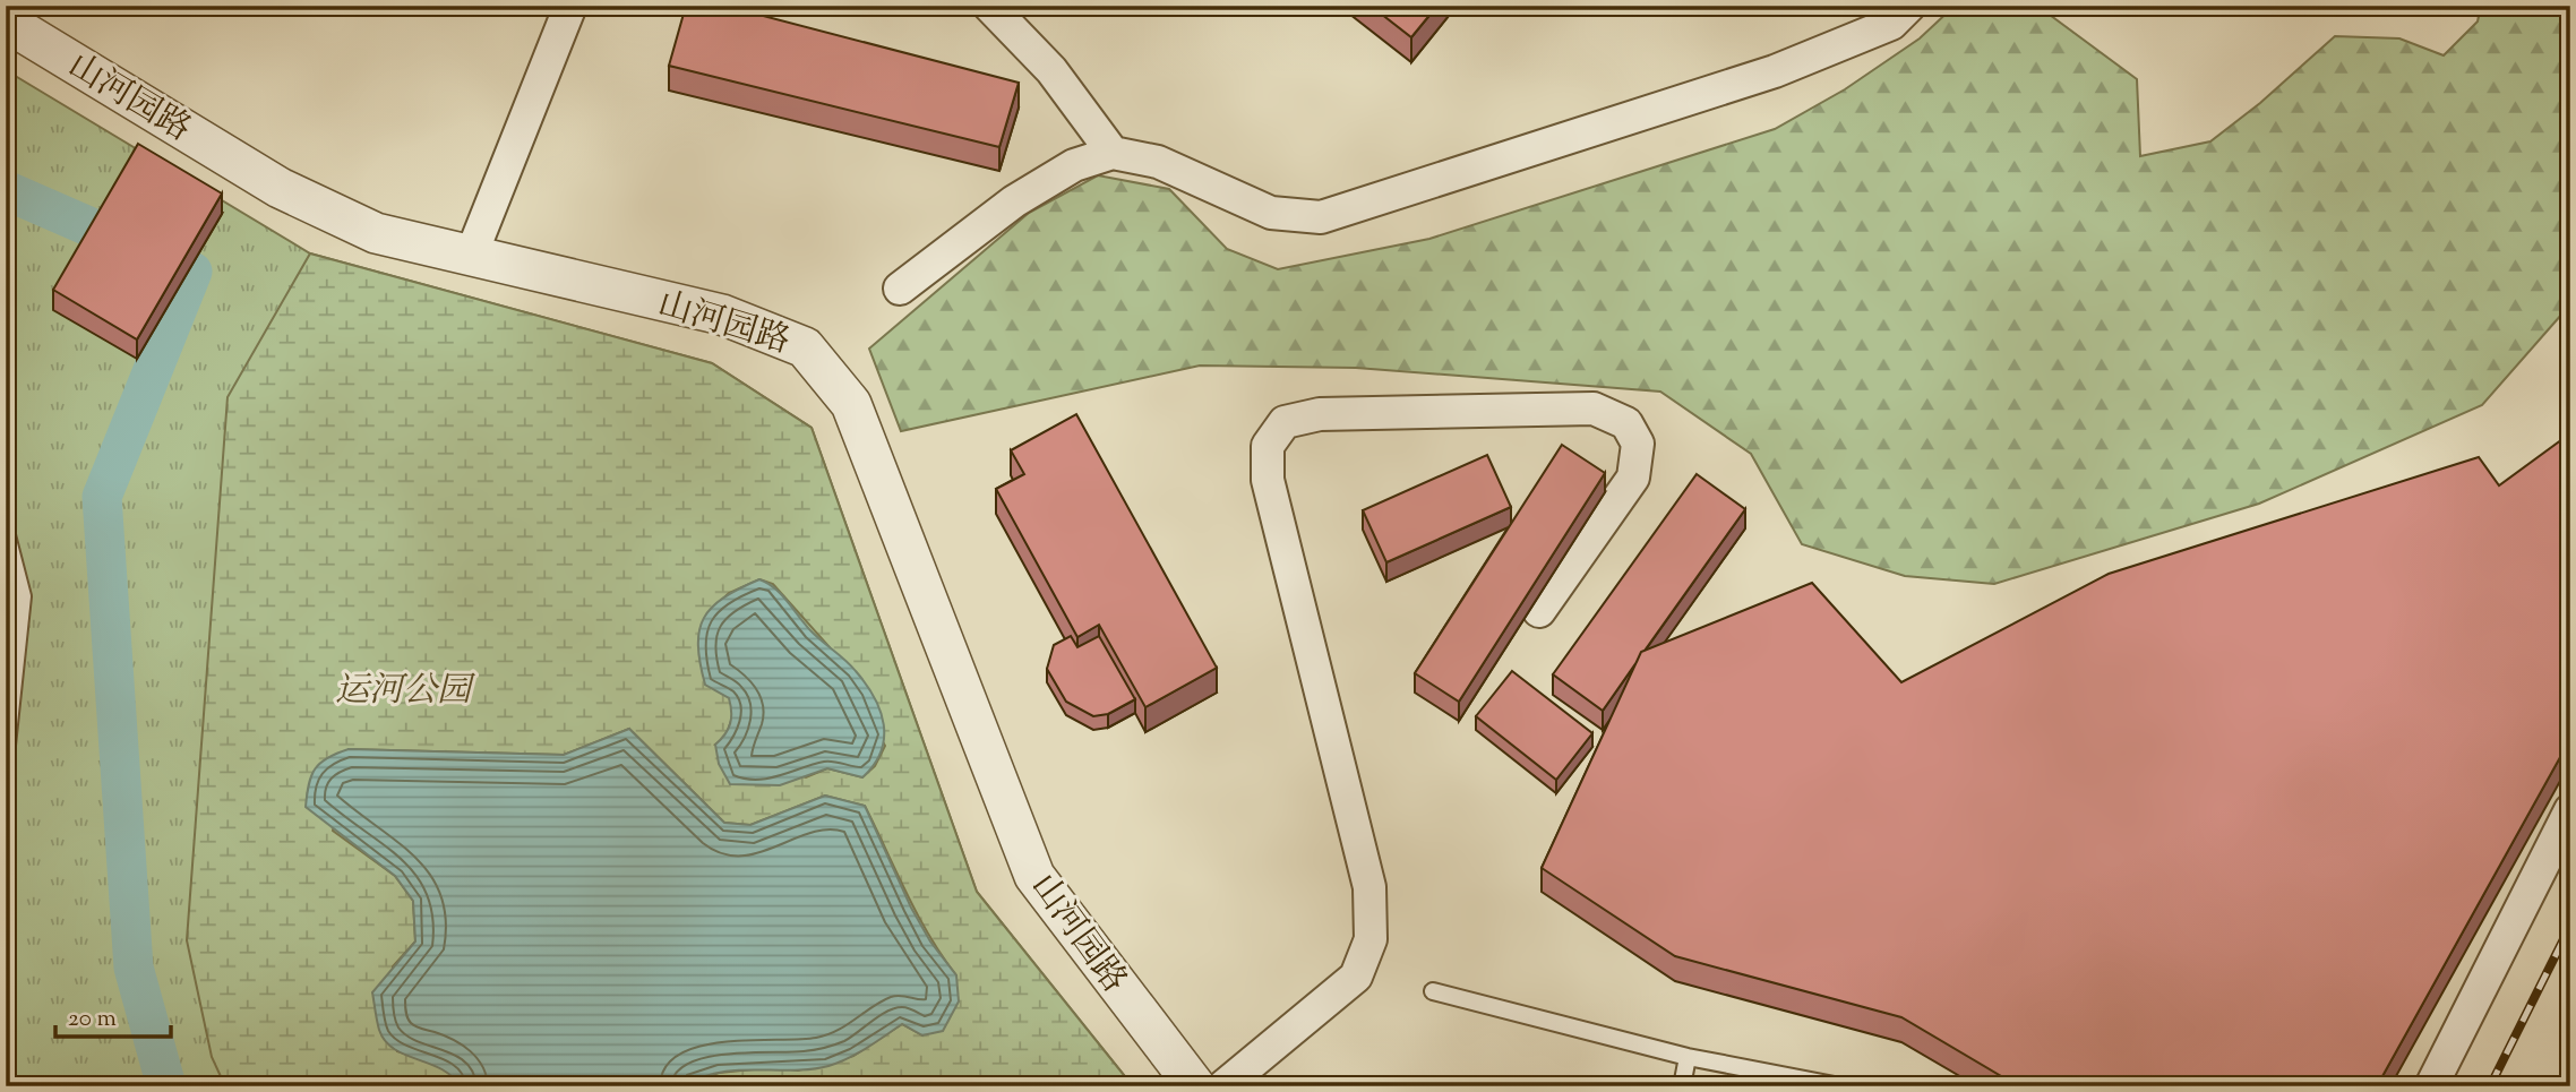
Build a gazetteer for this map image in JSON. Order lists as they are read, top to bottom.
{
  "streets": {
    "street": ["山河园路"]
  },
  "parks": ["运河公园"],
  "scale_bar": "20 m"
}
